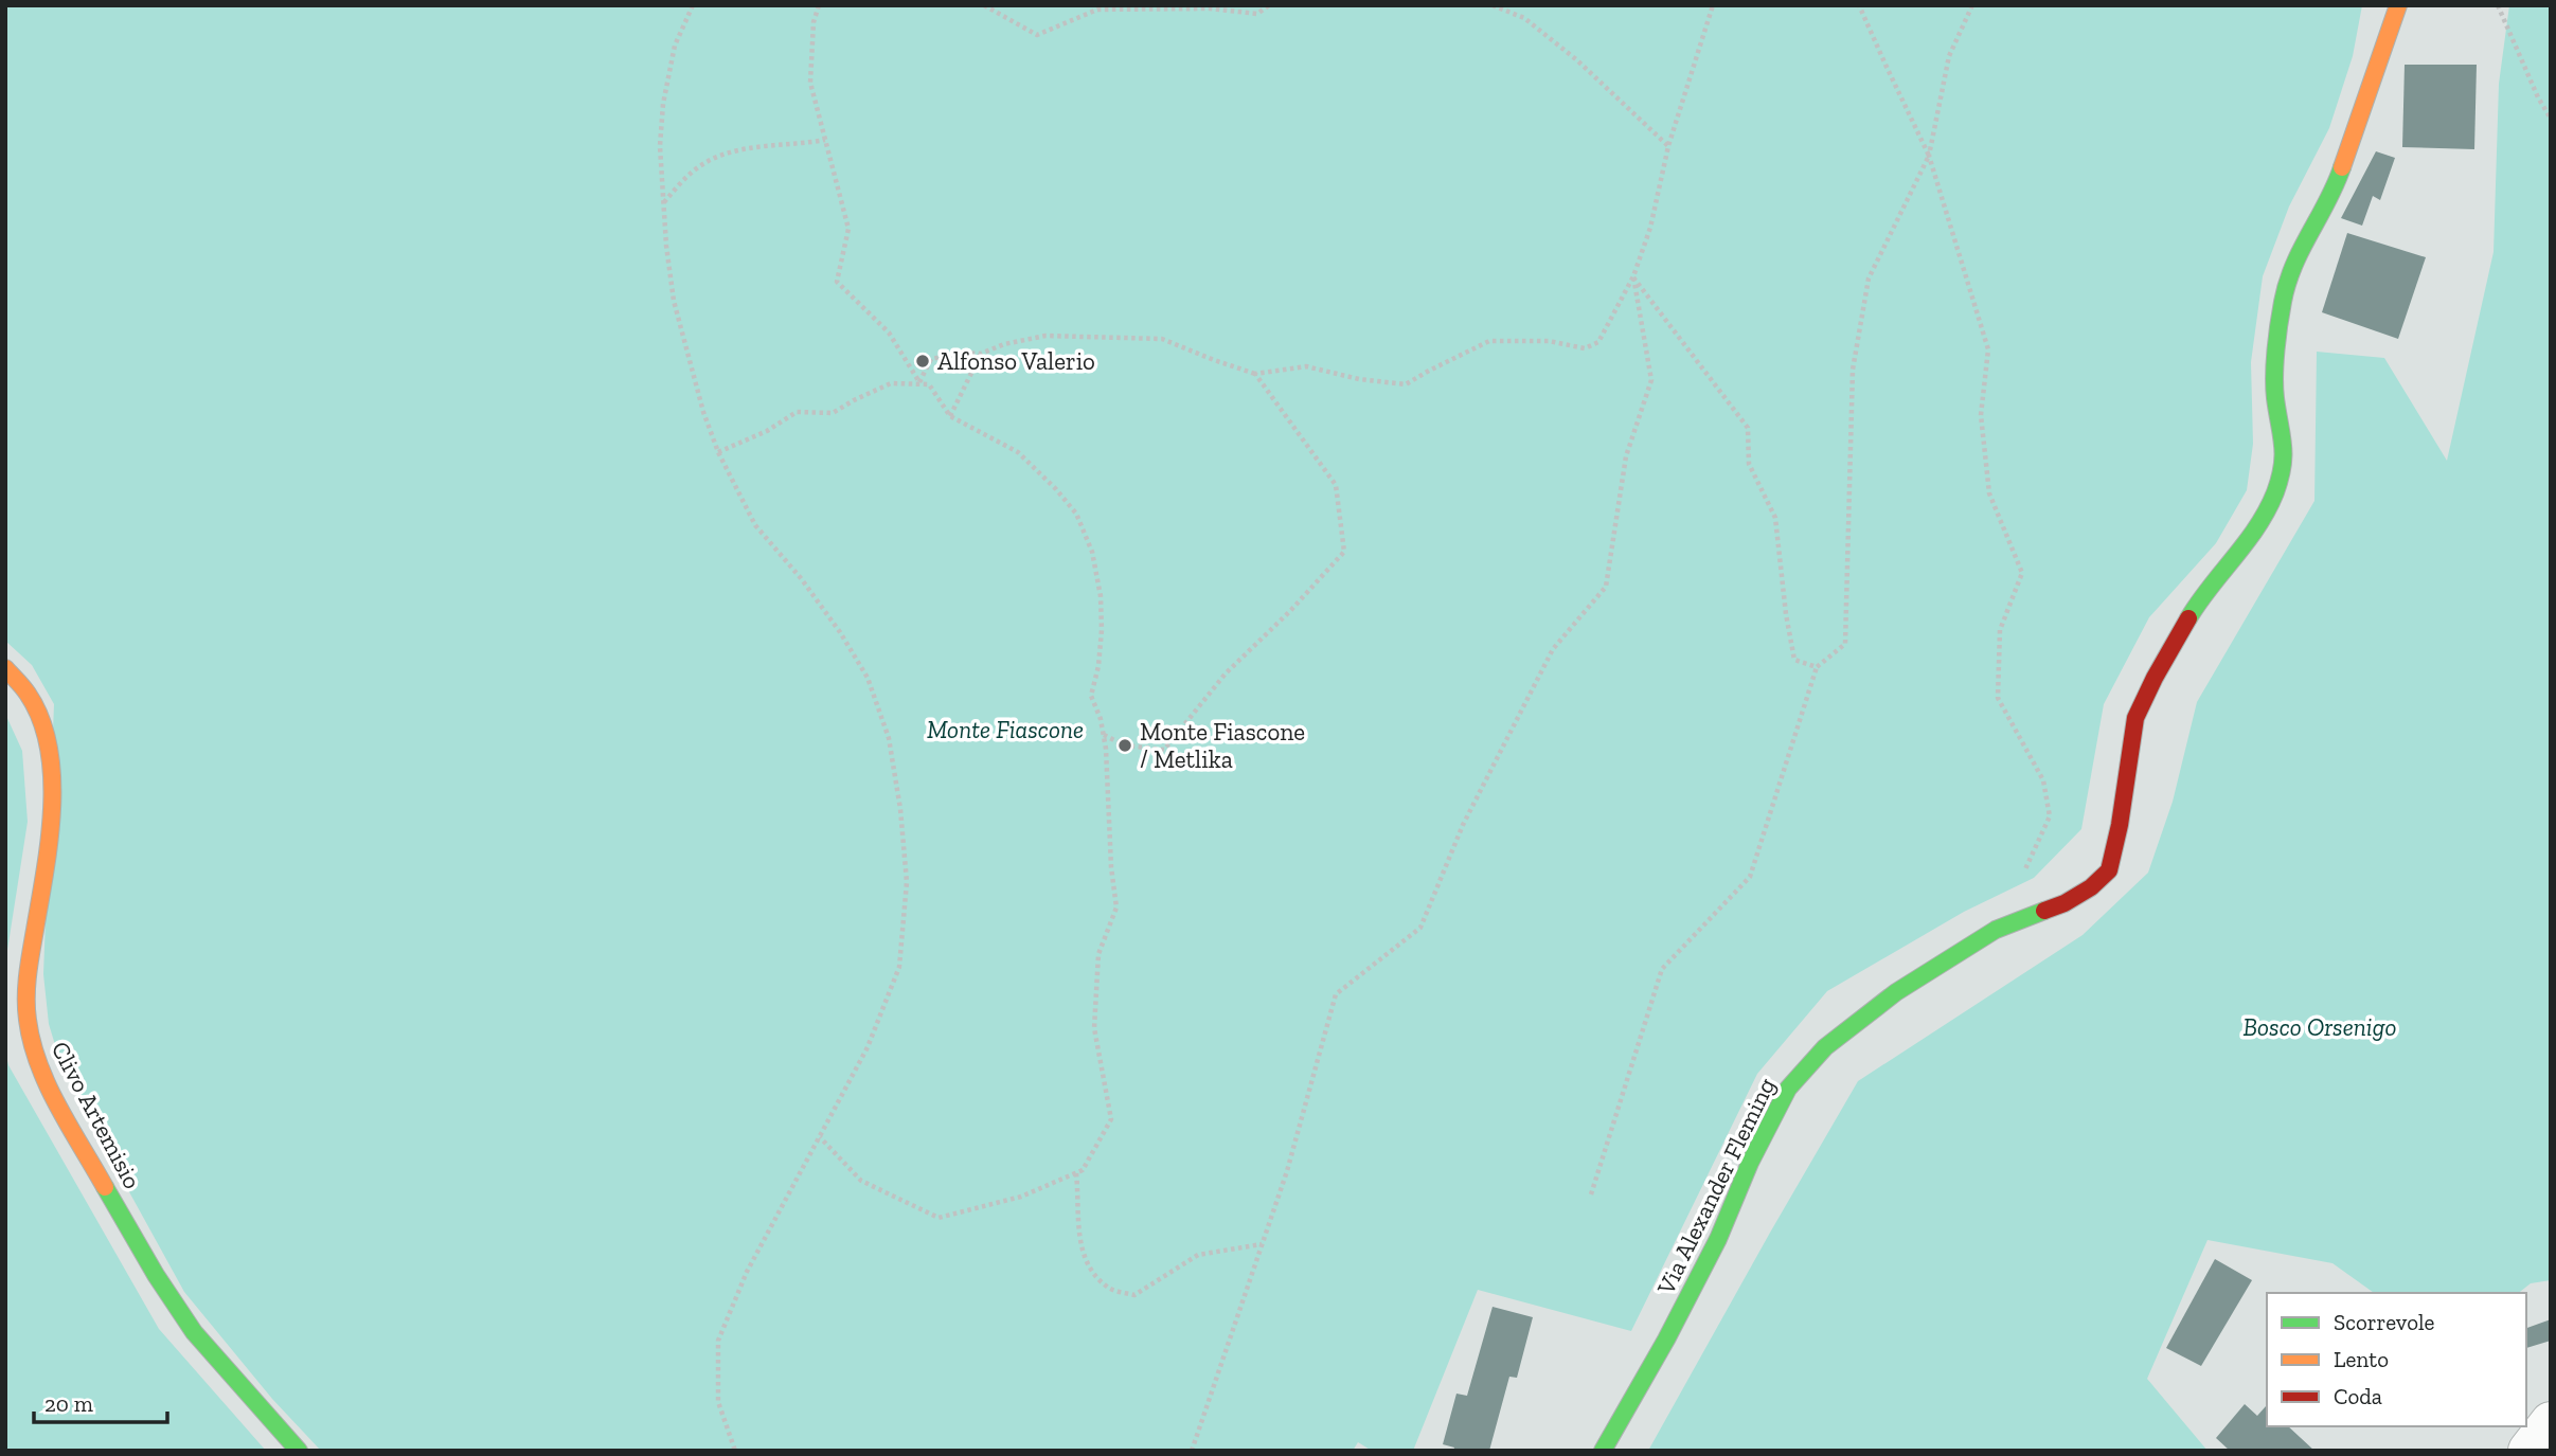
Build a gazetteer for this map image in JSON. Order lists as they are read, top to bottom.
{
  "streets": {
    "street": ["Clivo Artemisio", "Via Alexander Fleming"]
  },
  "parks": ["Monte Fiascone", "Bosco Orsenigo"],
  "places": ["Alfonso Valerio", "Monte Fiascone / Metlika"],
  "legend": ["Scorrevole", "Lento", "Coda"],
  "scale_bar": "20 m"
}
